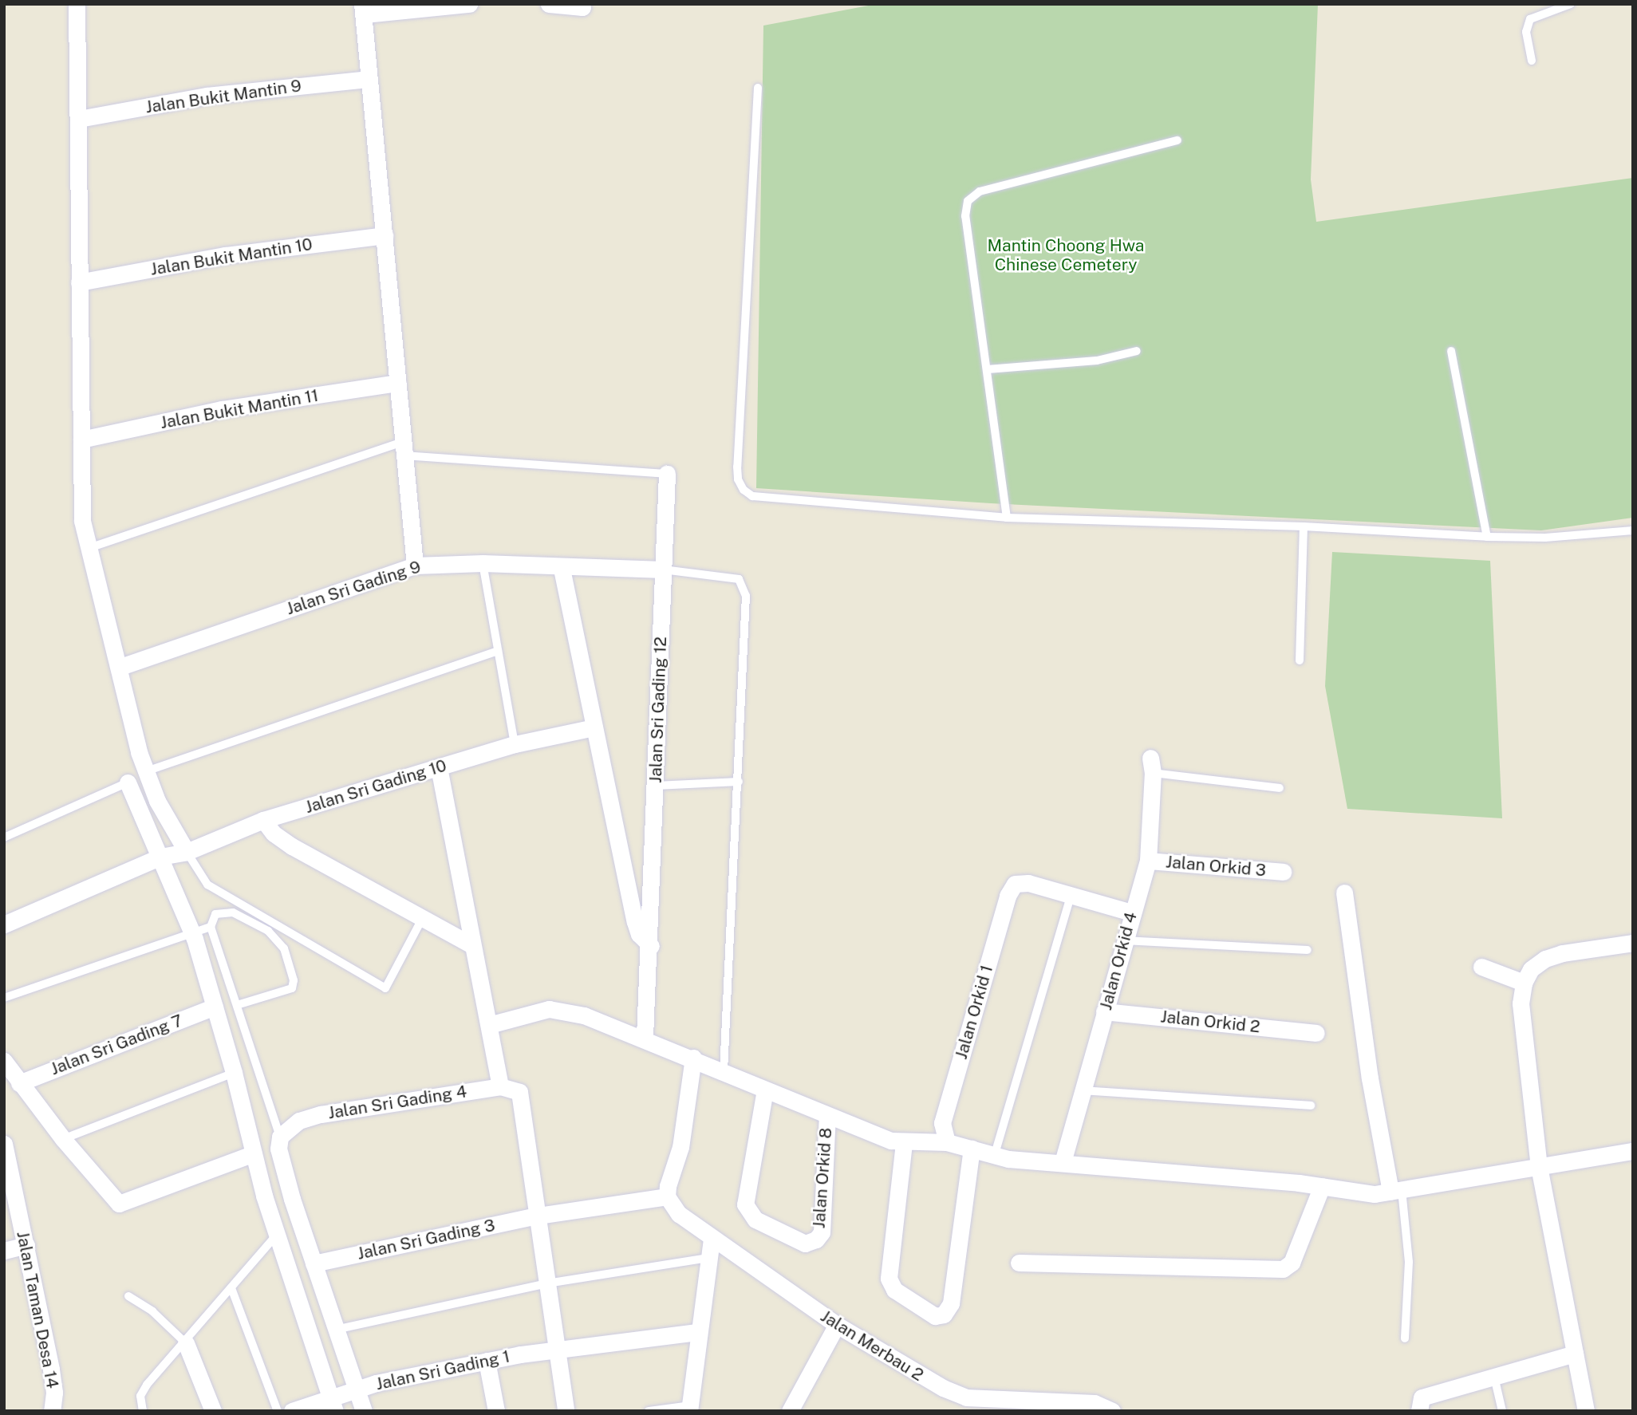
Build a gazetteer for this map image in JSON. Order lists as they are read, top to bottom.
{
  "streets": {
    "street": [
      "Jalan Bukit Mantin 9",
      "Jalan Bukit Mantin 10",
      "Jalan Bukit Mantin 11",
      "Jalan Sri Gading 9",
      "Jalan Sri Gading 12",
      "Jalan Sri Gading 10",
      "Jalan Orkid 3",
      "Jalan Orkid 4",
      "Jalan Orkid 1",
      "Jalan Orkid 2",
      "Jalan Sri Gading 7",
      "Jalan Sri Gading 4",
      "Jalan Orkid 8",
      "Jalan Sri Gading 3",
      "Jalan Taman Desa 14",
      "Jalan Merbau 2",
      "Jalan Sri Gading 1"
    ]
  },
  "crossings": [
    ["Jalan Sri Gading 9", "Jalan Sri Gading 12"],
    ["Jalan Orkid 3", "Jalan Orkid 4"],
    ["Jalan Orkid 4", "Jalan Orkid 2"],
    ["Jalan Sri Gading 4", "Jalan Sri Gading 3"],
    ["Jalan Sri Gading 3", "Jalan Merbau 2"]
  ],
  "parks": ["Mantin Choong Hwa Chinese Cemetery"]
}
